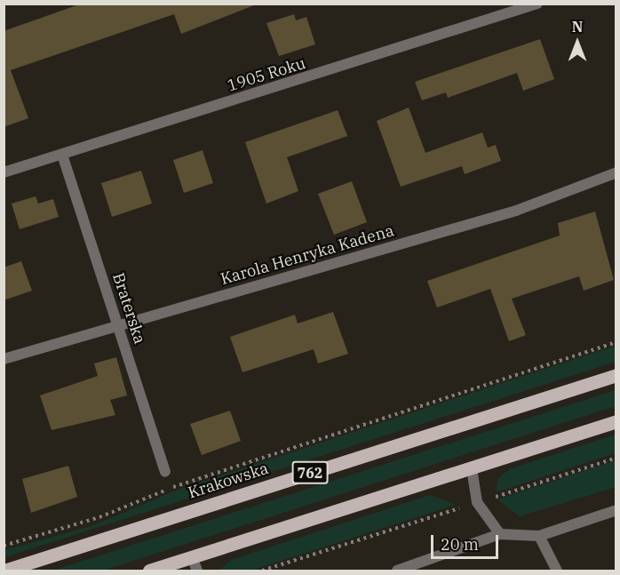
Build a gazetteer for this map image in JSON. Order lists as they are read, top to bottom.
{
  "streets": {
    "main road": ["762", "Krakowska"],
    "street": ["1905 Roku", "Karola Henryka Kadena", "Braterska"]
  },
  "crossings": [
    ["1905 Roku", "Braterska"],
    ["Karola Henryka Kadena", "Braterska"]
  ],
  "scale_bar": "20 m",
  "north": "top"
}
